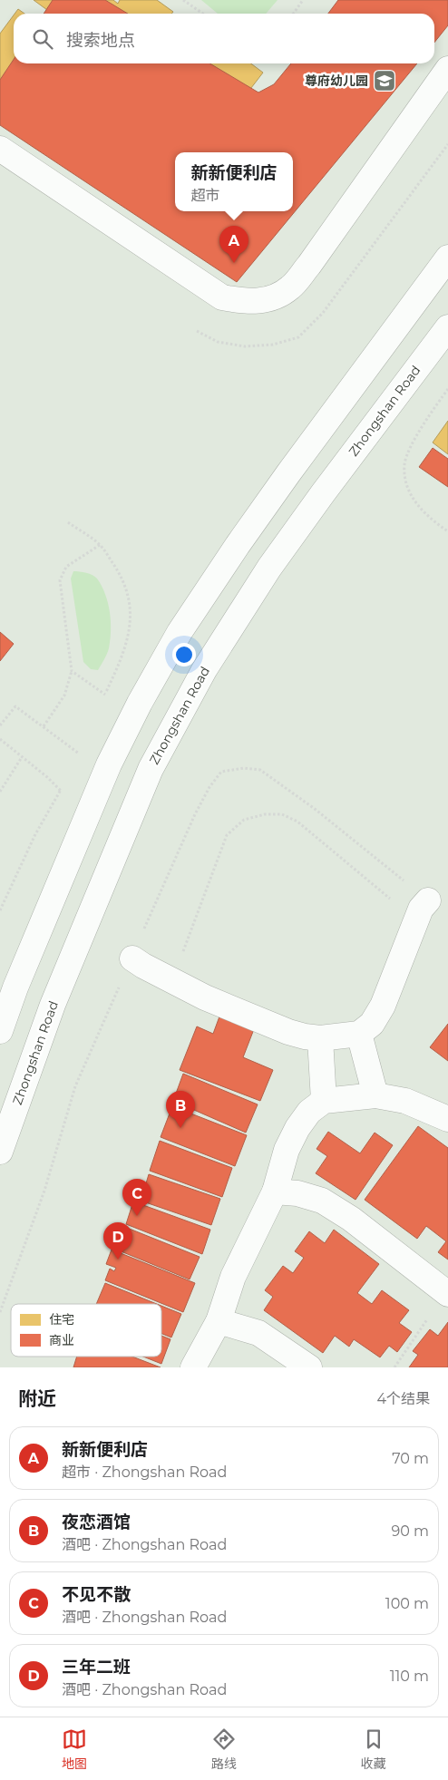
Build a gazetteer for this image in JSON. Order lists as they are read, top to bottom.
{
  "streets": {
    "street": ["Zhongshan Road"]
  },
  "places": {
    "school or university": ["尊府幼儿园"]
  },
  "legend": ["住宅", "商业"],
  "page": {
    "search": "搜索地点",
    "popup": ["新新便利店", "超市"],
    "pins": [
      "A",
      "B",
      "C",
      "D"
    ],
    "heading": ["附近", "4个结果"],
    "list": [
      {
        "mark": "A",
        "name": "新新便利店",
        "note": "超市 · Zhongshan Road",
        "value": "70 m"
      },
      {
        "mark": "B",
        "name": "夜恋酒馆",
        "note": "酒吧 · Zhongshan Road",
        "value": "90 m"
      },
      {
        "mark": "C",
        "name": "不见不散",
        "note": "酒吧 · Zhongshan Road",
        "value": "100 m"
      },
      {
        "mark": "D",
        "name": "三年二班",
        "note": "酒吧 · Zhongshan Road",
        "value": "110 m"
      }
    ],
    "nav": ["地图", "路线", "收藏"]
  }
}
